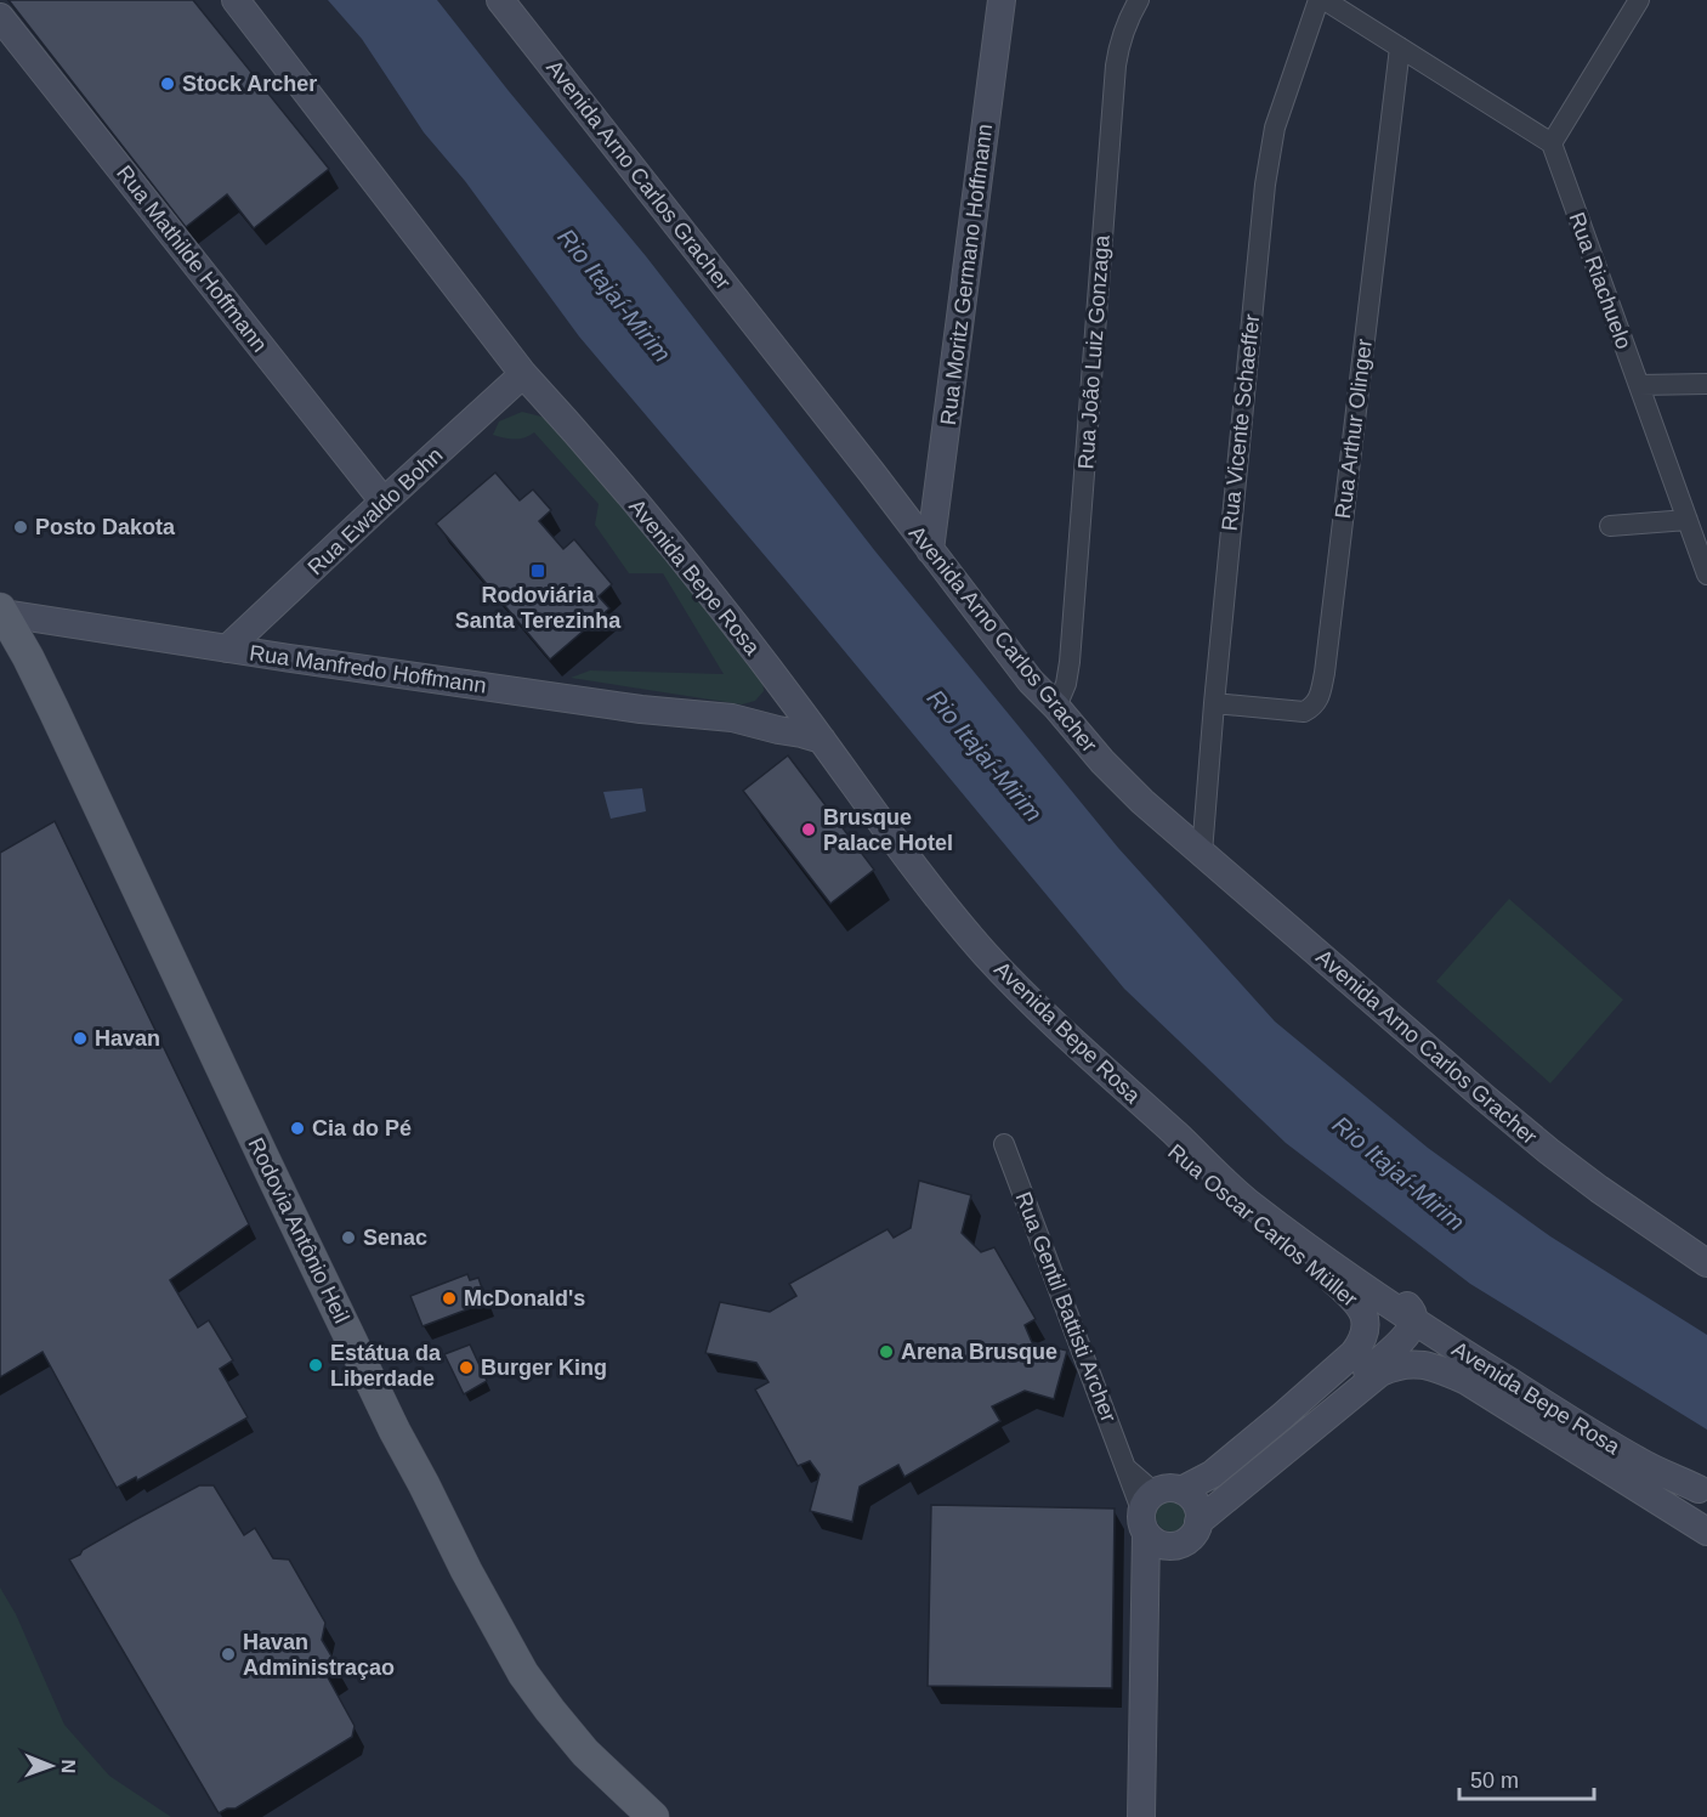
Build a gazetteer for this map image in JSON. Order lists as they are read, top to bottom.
{
  "streets": {
    "main road": [
      "Avenida Arno Carlos Gracher",
      "Rua Mathilde Hoffmann",
      "Rua Moritz Germano Hoffmann",
      "Rua Ewaldo Bohn",
      "Avenida Bepe Rosa",
      "Rua Manfredo Hoffmann",
      "Rua Oscar Carlos Müller",
      "Rodovia Antônio Heil"
    ],
    "street": [
      "Rua Riachuelo",
      "Rua João Luiz Gonzaga",
      "Rua Vicente Schaeffer",
      "Rua Arthur Olinger",
      "Rua Gentil Battisti Archer"
    ]
  },
  "crossings": [
    ["Avenida Arno Carlos Gracher", "Rua Moritz Germano Hoffmann"],
    ["Avenida Arno Carlos Gracher", "Rua João Luiz Gonzaga"],
    ["Avenida Arno Carlos Gracher", "Rua Vicente Schaeffer"],
    ["Rua Mathilde Hoffmann", "Rua Ewaldo Bohn"],
    ["Rua Vicente Schaeffer", "Rua Arthur Olinger"],
    ["Rua Ewaldo Bohn", "Avenida Bepe Rosa"],
    ["Rua Ewaldo Bohn", "Rua Manfredo Hoffmann"],
    ["Avenida Bepe Rosa", "Rua Manfredo Hoffmann"],
    ["Avenida Bepe Rosa", "Rua Oscar Carlos Müller"],
    ["Rua Manfredo Hoffmann", "Rodovia Antônio Heil"],
    ["Rua Oscar Carlos Müller", "Rua Gentil Battisti Archer"]
  ],
  "water": ["Rio Itajaí-Mirim"],
  "places": {
    "other": [
      "Stock Archer",
      "Posto Dakota",
      "Brusque Palace Hotel",
      "Havan",
      "Cia do Pé",
      "Senac",
      "McDonald's",
      "Arena Brusque",
      "Estátua da Liberdade",
      "Burger King",
      "Havan Administraçao"
    ],
    "transit": ["Rodoviária Santa Terezinha"]
  },
  "scale_bar": "50 m",
  "north": "right"
}
